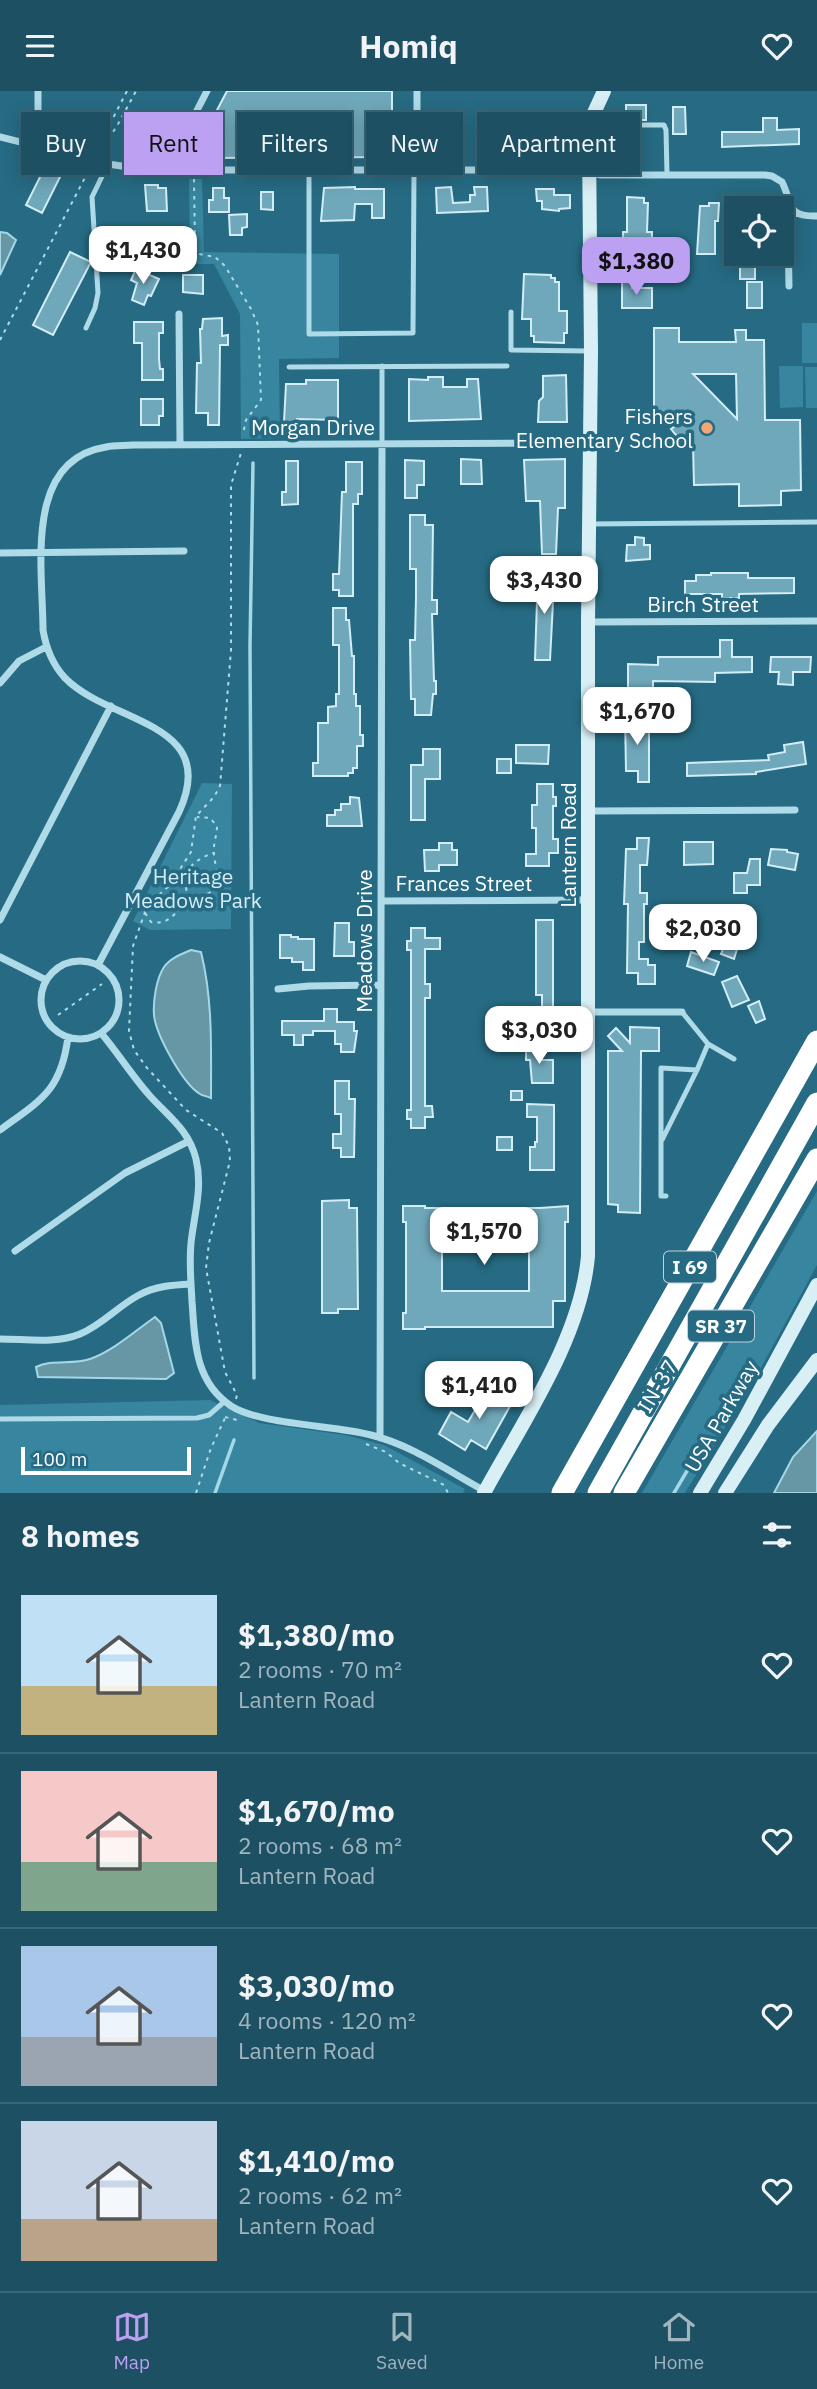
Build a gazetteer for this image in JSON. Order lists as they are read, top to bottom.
{
  "streets": {
    "highway": ["I 69", "SR 37", "IN-37"],
    "street": [
      "Morgan Drive",
      "Birch Street",
      "Lantern Road",
      "Frances Street",
      "Meadows Drive",
      "USA Parkway"
    ]
  },
  "crossings": [
    ["Morgan Drive", "Lantern Road"],
    ["Morgan Drive", "Meadows Drive"],
    ["Birch Street", "Lantern Road"],
    ["Lantern Road", "Frances Street"],
    ["Frances Street", "Meadows Drive"]
  ],
  "parks": ["Heritage Meadows Park"],
  "places": ["Fishers Elementary School"],
  "scale_bar": "100 m",
  "page": {
    "header": "Homiq",
    "chip": [
      "Buy",
      "Rent",
      "Filters",
      "New",
      "Apartment"
    ],
    "price": [
      "$1,430",
      "$1,380",
      "$3,430",
      "$1,670",
      "$2,030",
      "$3,030",
      "$1,570",
      "$1,410"
    ],
    "scale": "100 m",
    "heading": "8 homes",
    "list": [
      {
        "name": "$1,380/mo",
        "note": "2 rooms · 70 m² · Lantern Road"
      },
      {
        "name": "$1,670/mo",
        "note": "2 rooms · 68 m² · Lantern Road"
      },
      {
        "name": "$3,030/mo",
        "note": "4 rooms · 120 m² · Lantern Road"
      },
      {
        "name": "$1,410/mo",
        "note": "2 rooms · 62 m² · Lantern Road"
      }
    ],
    "tabs": ["Map", "Saved", "Home"]
  }
}
